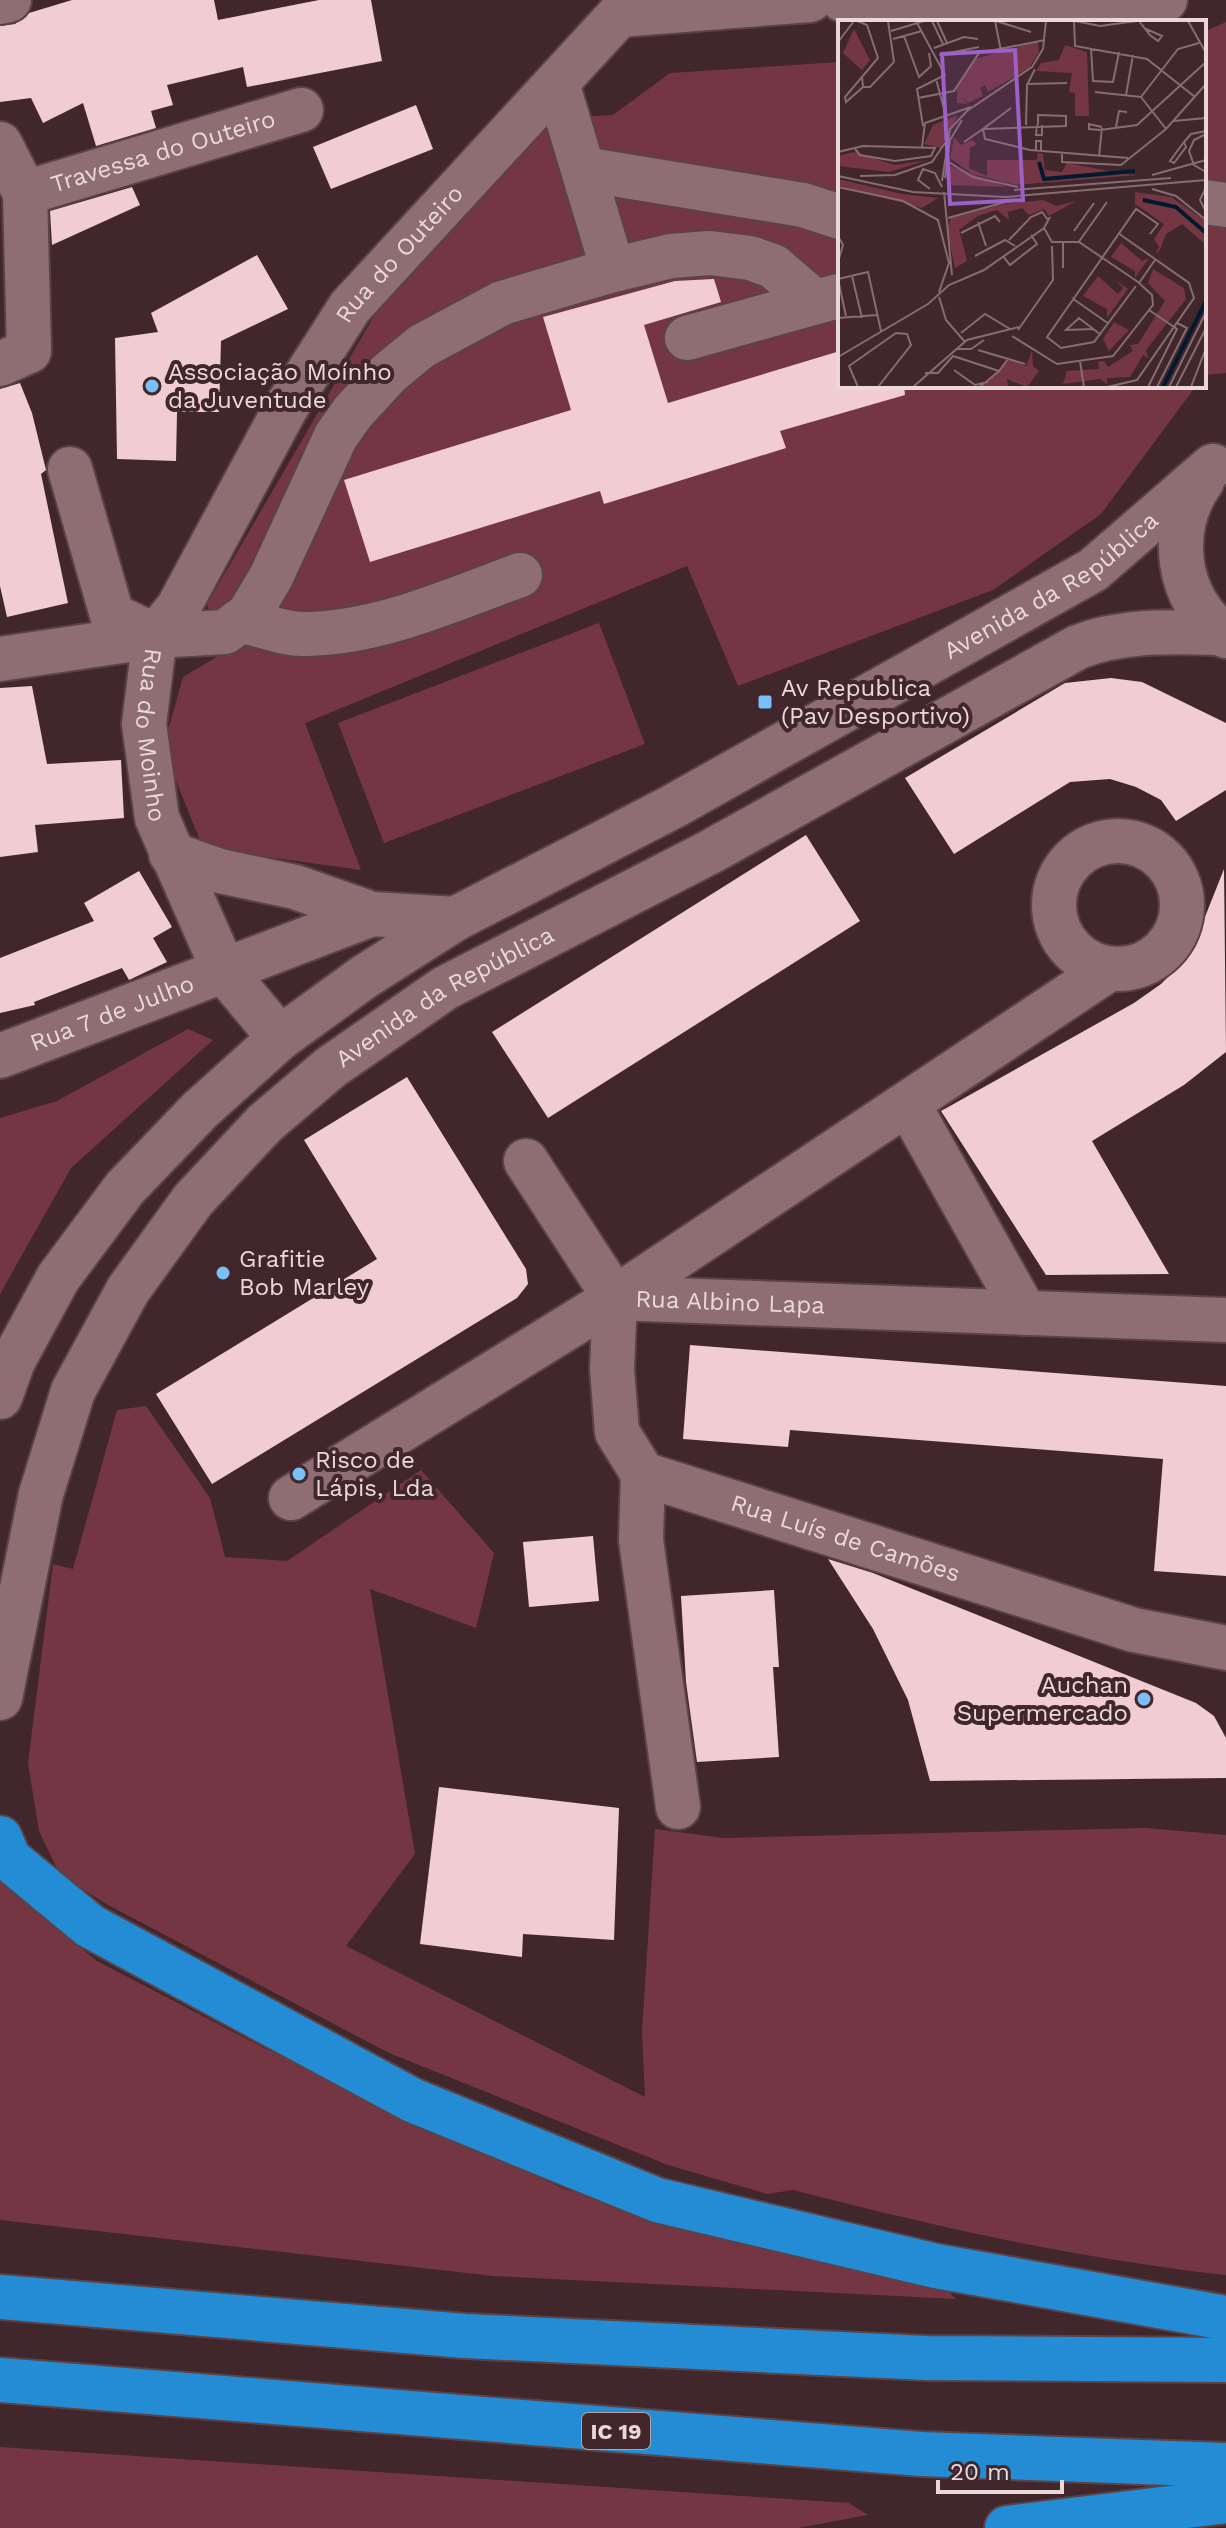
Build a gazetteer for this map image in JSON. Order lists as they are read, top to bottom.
{
  "streets": {
    "highway": ["IC 19"],
    "street": [
      "Travessa do Outeiro",
      "Rua do Outeiro",
      "Avenida da República",
      "Rua do Moinho",
      "Rua 7 de Julho",
      "Rua Albino Lapa",
      "Rua Luís de Camões"
    ]
  },
  "crossings": [
    ["Rua do Outeiro", "Rua do Moinho"],
    ["Rua do Moinho", "Rua 7 de Julho"]
  ],
  "places": {
    "other": [
      "Associação Moínho da Juventude",
      "Grafitie Bob Marley",
      "Risco de Lápis, Lda",
      "Auchan Supermercado"
    ],
    "transit": ["Av Republica (Pav Desportivo)"]
  },
  "scale_bar": "20 m"
}
